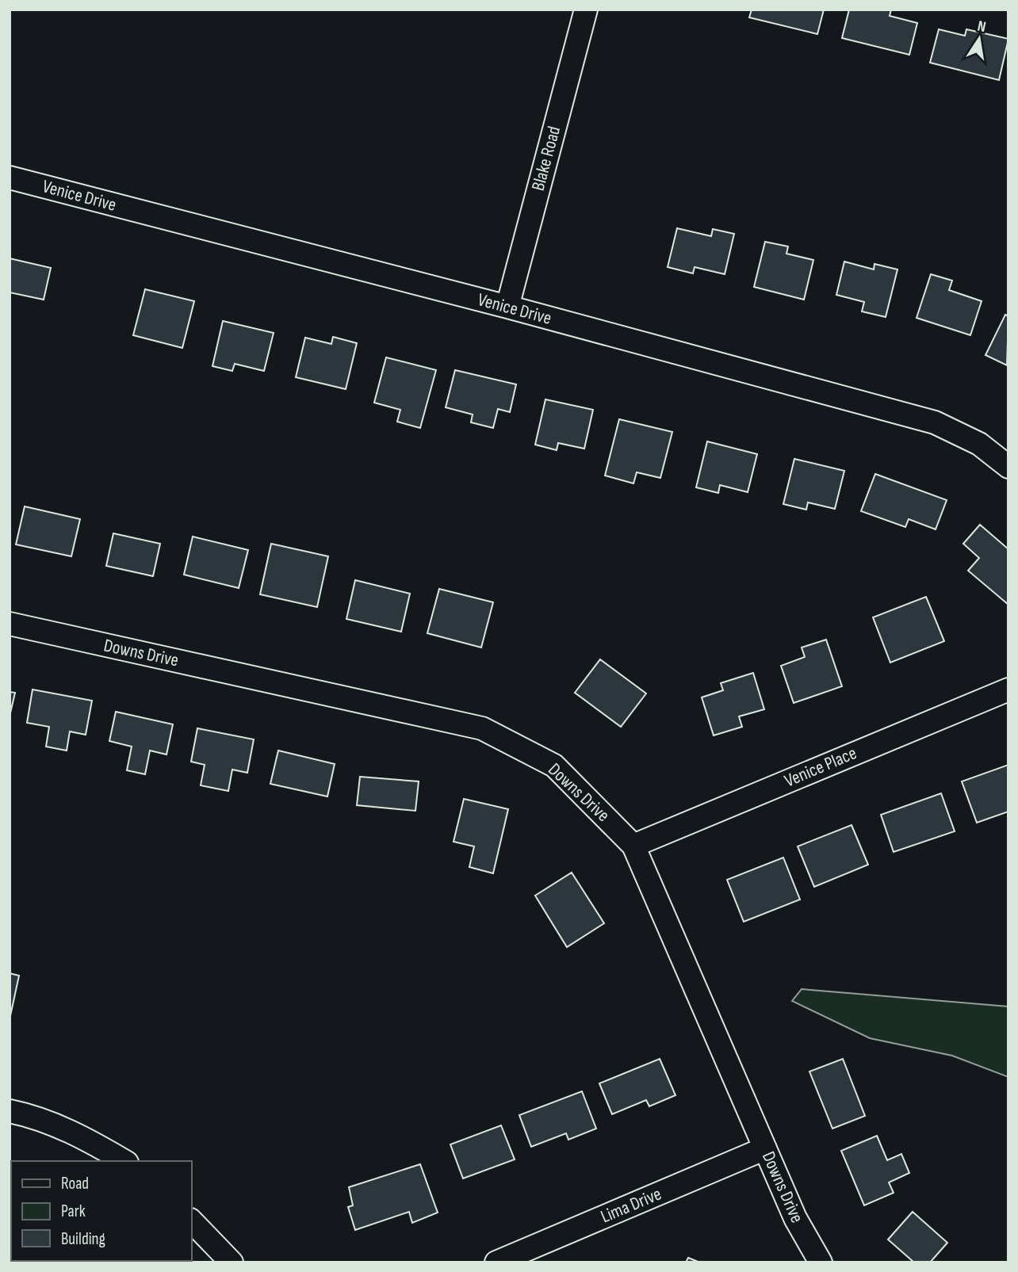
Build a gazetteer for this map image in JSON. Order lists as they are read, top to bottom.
{
  "streets": {
    "street": [
      "Blake Road",
      "Venice Drive",
      "Downs Drive",
      "Venice Place",
      "Lima Drive"
    ]
  },
  "crossings": [
    ["Blake Road", "Venice Drive"],
    ["Downs Drive", "Venice Place"],
    ["Downs Drive", "Lima Drive"]
  ],
  "legend": ["Road", "Park", "Building"],
  "north": "top"
}
